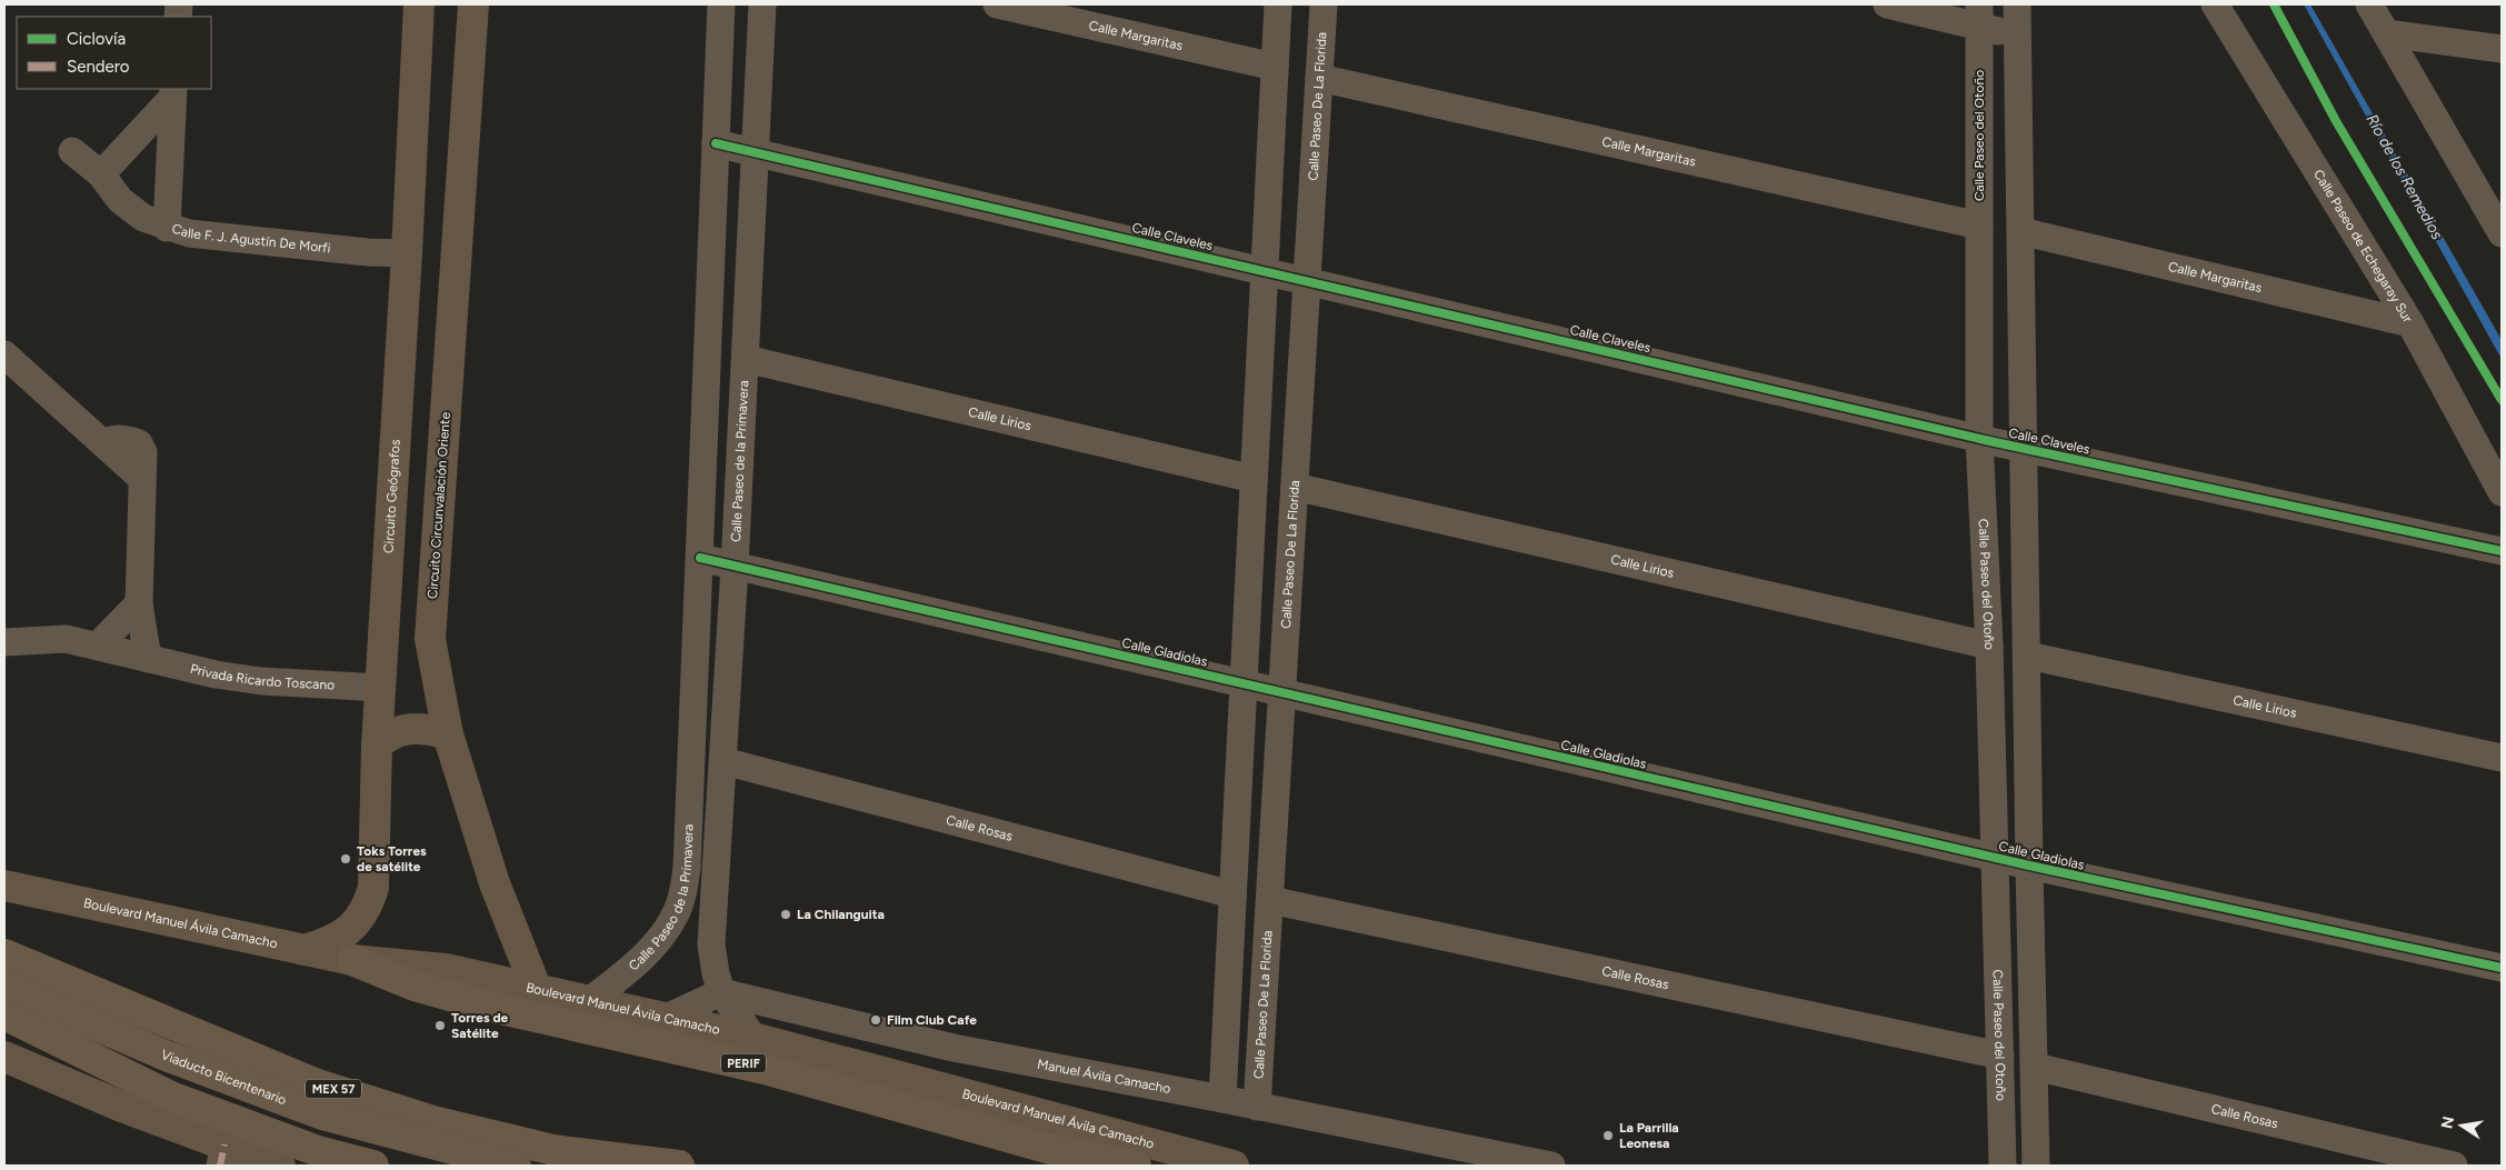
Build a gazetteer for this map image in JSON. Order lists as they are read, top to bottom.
{
  "streets": {
    "highway": ["PERIF", "Viaducto Bicentenario", "MEX 57"],
    "main road": ["Circuito Geógrafos", "Circuito Circunvalación Oriente", "Boulevard Manuel Ávila Camacho"],
    "street": [
      "Calle Margaritas",
      "Calle Paseo De La Florida",
      "Calle Paseo del Otoño",
      "Calle F. J. Agustín De Morfi",
      "Calle Claveles",
      "Calle Paseo de Echegaray Sur",
      "Calle Lirios",
      "Calle Paseo de la Primavera",
      "Calle Gladiolas",
      "Privada Ricardo Toscano",
      "Calle Rosas",
      "Manuel Ávila Camacho"
    ]
  },
  "crossings": [
    ["Calle Margaritas", "Calle Paseo De La Florida"],
    ["Calle Margaritas", "Calle Paseo del Otoño"],
    ["Calle Margaritas", "Calle Paseo de Echegaray Sur"],
    ["Calle Paseo De La Florida", "Calle Claveles"],
    ["Calle Paseo De La Florida", "Calle Lirios"],
    ["Calle Paseo De La Florida", "Calle Gladiolas"],
    ["Calle Paseo De La Florida", "Calle Rosas"],
    ["Calle Paseo De La Florida", "Manuel Ávila Camacho"],
    ["Calle Paseo del Otoño", "Calle Claveles"],
    ["Calle Paseo del Otoño", "Calle Lirios"],
    ["Calle Paseo del Otoño", "Calle Gladiolas"],
    ["Calle Paseo del Otoño", "Calle Rosas"],
    ["Calle F. J. Agustín De Morfi", "Circuito Geógrafos"],
    ["Calle Claveles", "Calle Paseo de la Primavera"],
    ["Calle Lirios", "Calle Paseo de la Primavera"],
    ["Calle Paseo de la Primavera", "Calle Gladiolas"],
    ["Calle Paseo de la Primavera", "Calle Rosas"],
    ["Calle Paseo de la Primavera", "Boulevard Manuel Ávila Camacho"],
    ["Calle Paseo de la Primavera", "Manuel Ávila Camacho"],
    ["Circuito Geógrafos", "Privada Ricardo Toscano"],
    ["Circuito Geógrafos", "Boulevard Manuel Ávila Camacho"],
    ["Circuito Circunvalación Oriente", "Boulevard Manuel Ávila Camacho"],
    ["Boulevard Manuel Ávila Camacho", "PERIF"]
  ],
  "water": ["Río de los Remedios"],
  "places": [
    "Toks Torres de satélite",
    "La Chilanguita",
    "Film Club Cafe",
    "Torres de Satélite",
    "La Parrilla Leonesa"
  ],
  "legend": ["Ciclovía", "Sendero"],
  "north": "left"
}
